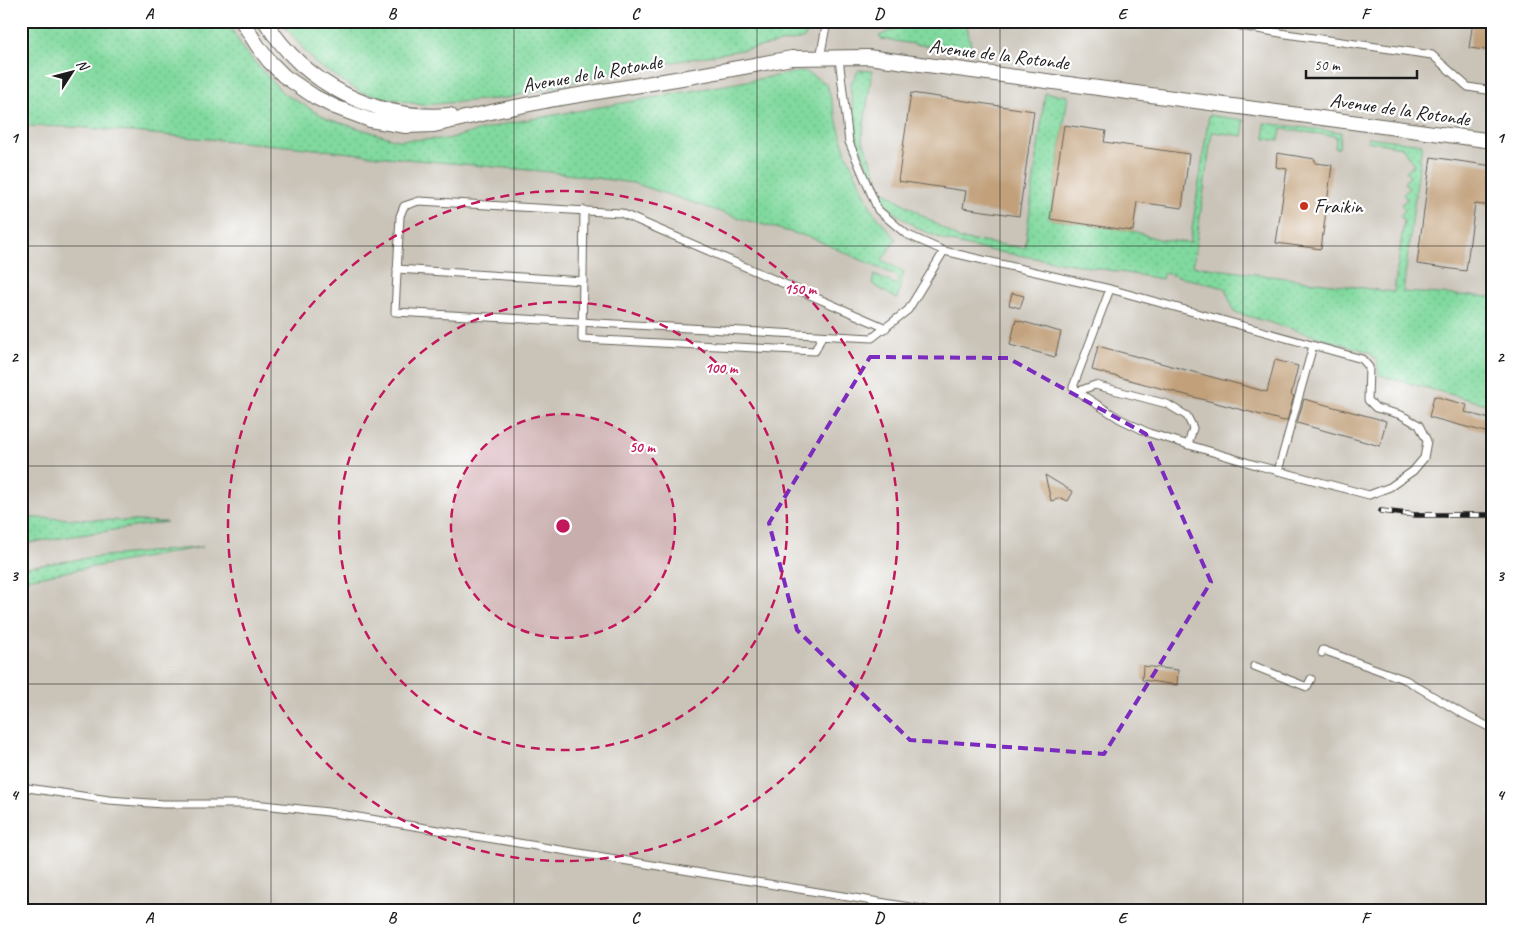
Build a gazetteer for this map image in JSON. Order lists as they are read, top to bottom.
{
  "streets": {
    "street": ["Avenue de la Rotonde"]
  },
  "places": ["Fraikin"],
  "scale_bar": "50 m",
  "north": "top right",
  "grid": {
    "columns": [
      "A",
      "B",
      "C",
      "D",
      "E",
      "F"
    ],
    "rows": [
      "1",
      "2",
      "3",
      "4"
    ]
  },
  "rings": ["150 m", "100 m", "50 m"]
}
